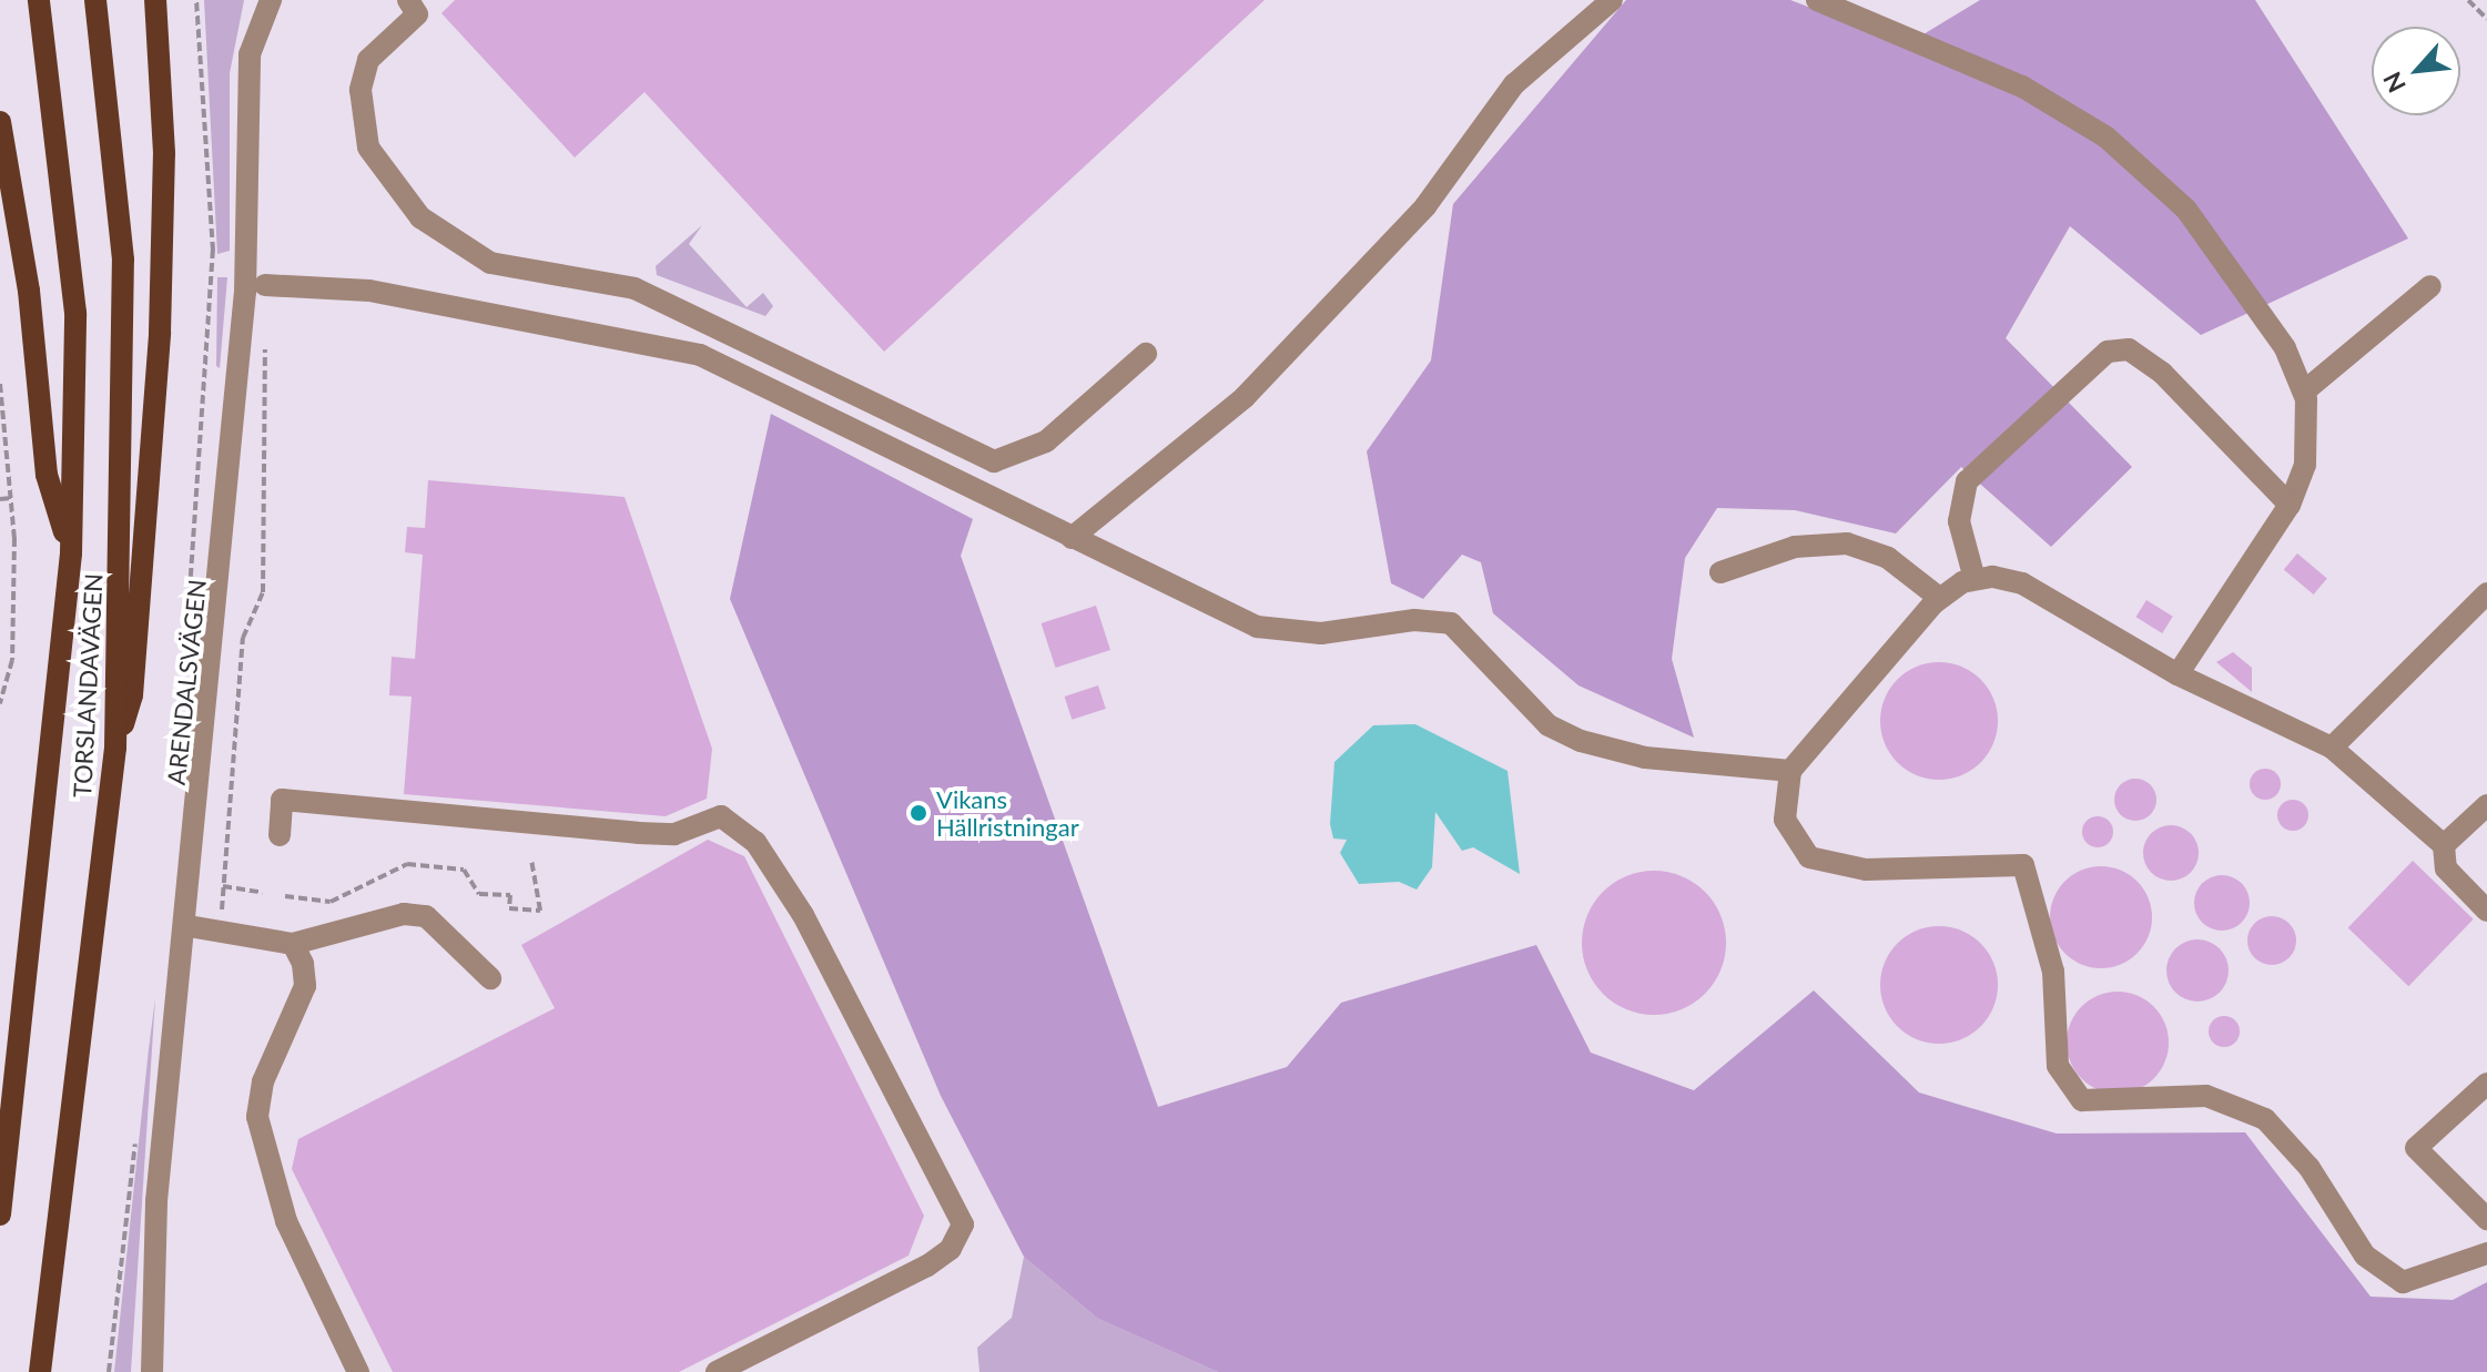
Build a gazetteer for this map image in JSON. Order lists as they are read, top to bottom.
{
  "streets": {
    "main road": ["TORSLANDAVÄGEN"],
    "street": ["ARENDALSVÄGEN"]
  },
  "places": ["Vikans Hällristningar"],
  "north": "bottom left"
}
